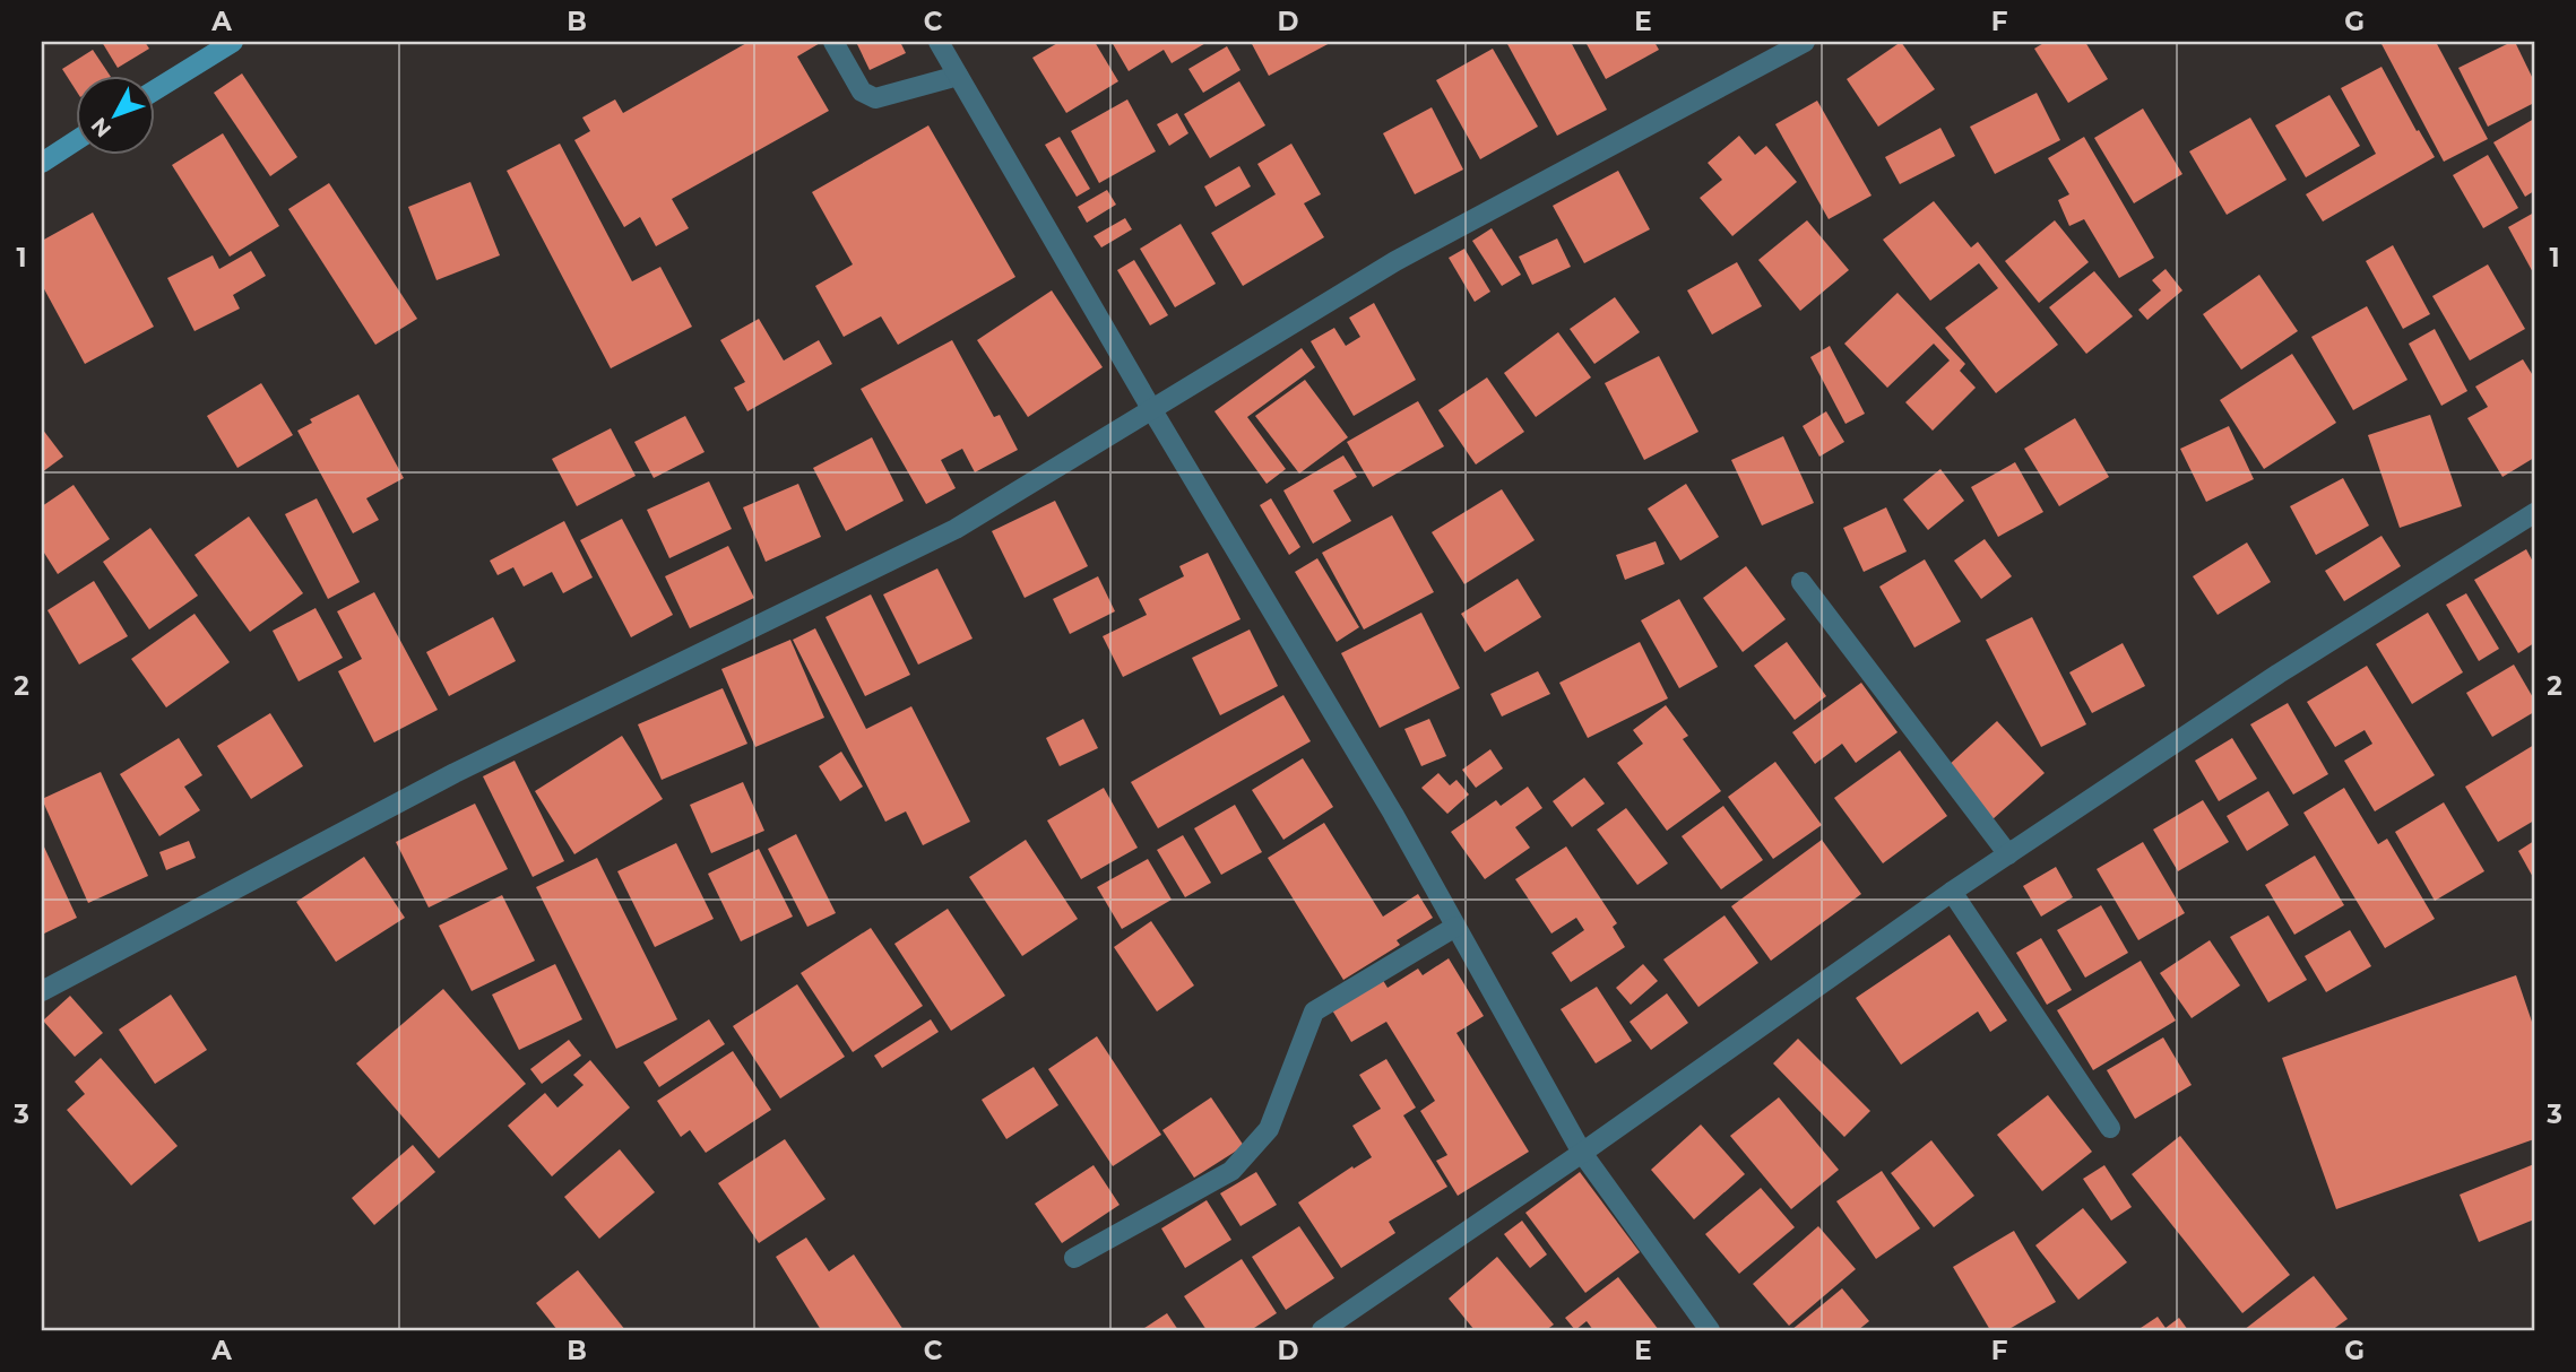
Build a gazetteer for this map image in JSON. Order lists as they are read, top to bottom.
{
  "north": "bottom left",
  "grid": {
    "columns": [
      "A",
      "B",
      "C",
      "D",
      "E",
      "F",
      "G"
    ],
    "rows": ["1", "2", "3"]
  }
}
